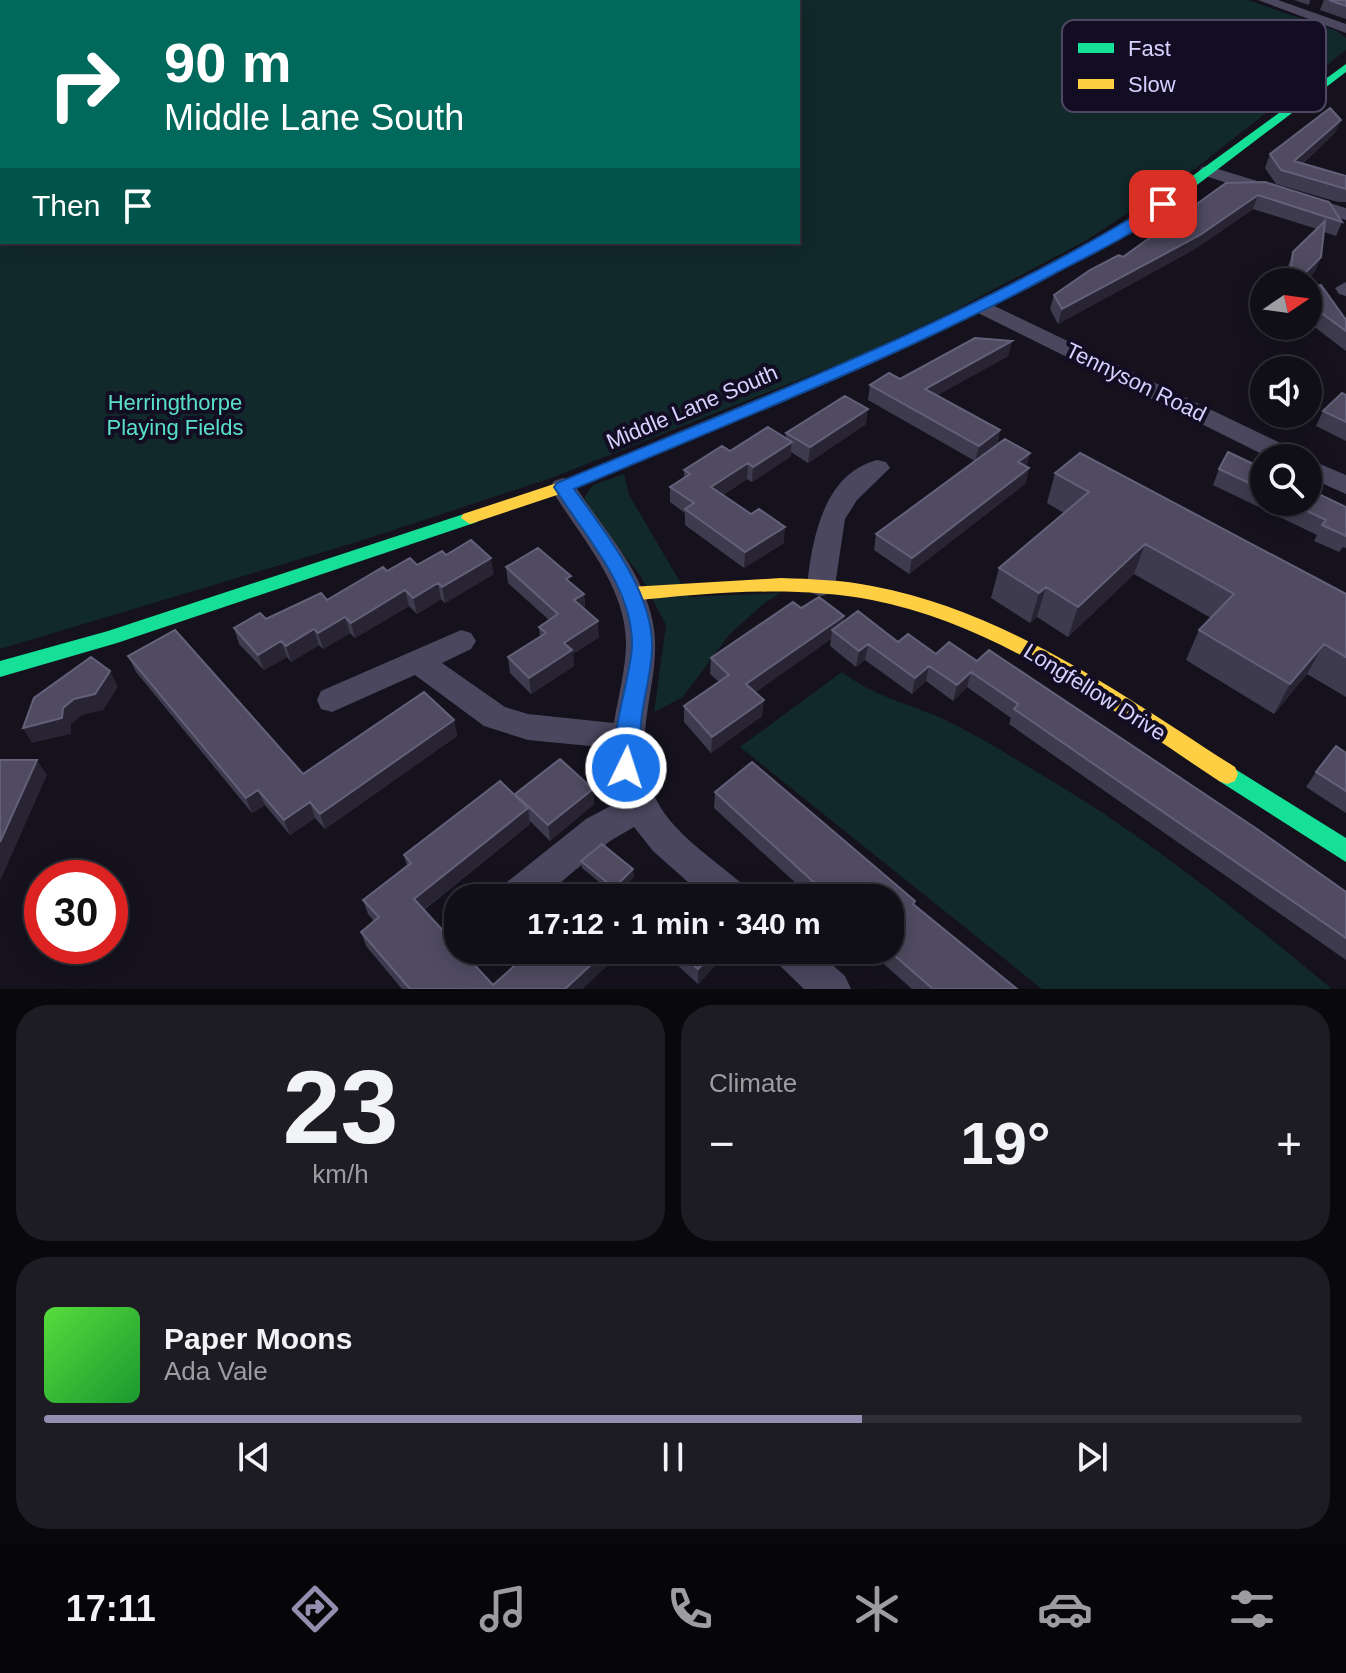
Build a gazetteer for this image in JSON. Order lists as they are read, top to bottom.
{
  "streets": {
    "street": ["Tennyson Road", "Middle Lane South", "Longfellow Drive"]
  },
  "crossings": [
    ["Tennyson Road", "Middle Lane South"]
  ],
  "parks": ["Herringthorpe Playing Fields"],
  "legend": ["Fast", "Slow"],
  "north": "right",
  "page": {
    "turn": ["90 m", "Middle Lane South"],
    "then": "Then",
    "limit": "30",
    "trip": "17:12 · 1 min · 340 m",
    "tile": [
      ["23", "km/h"],
      "Climate"
    ],
    "heat": ["−", "19°", "+"],
    "song": ["Paper Moons", "Ada Vale"],
    "tabs": "17:11"
  }
}
